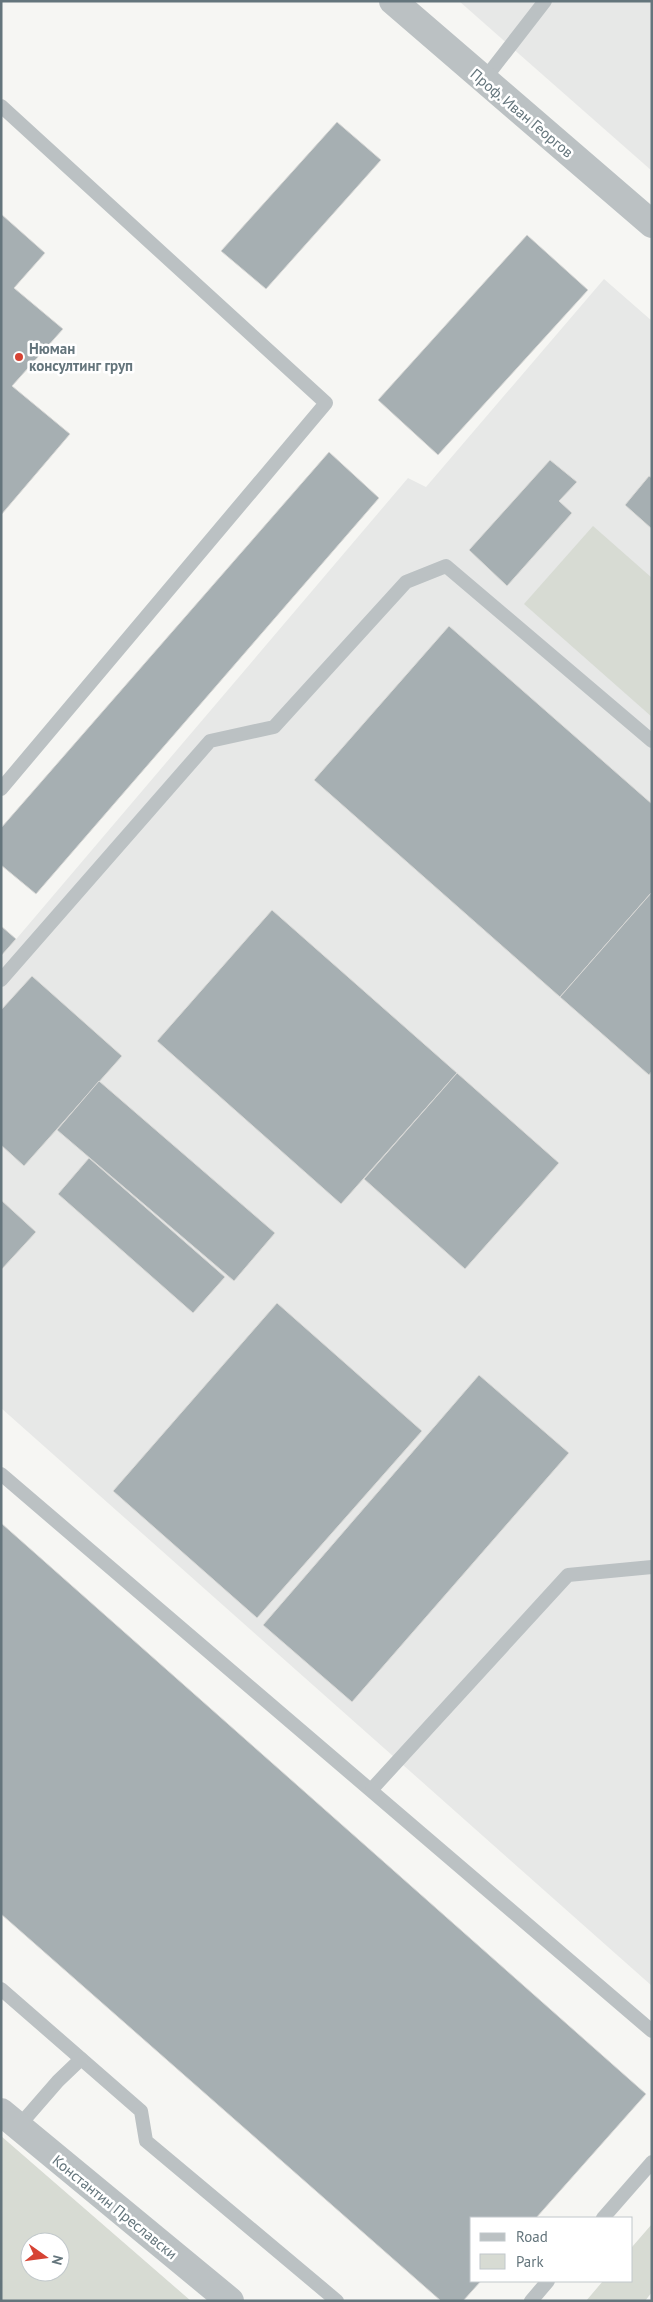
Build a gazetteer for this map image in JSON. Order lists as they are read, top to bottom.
{
  "streets": {
    "street": ["Проф. Иван Георгов", "Константин Преславски"]
  },
  "places": ["Нюман консултинг груп"],
  "legend": ["Road", "Park"],
  "north": "right"
}
